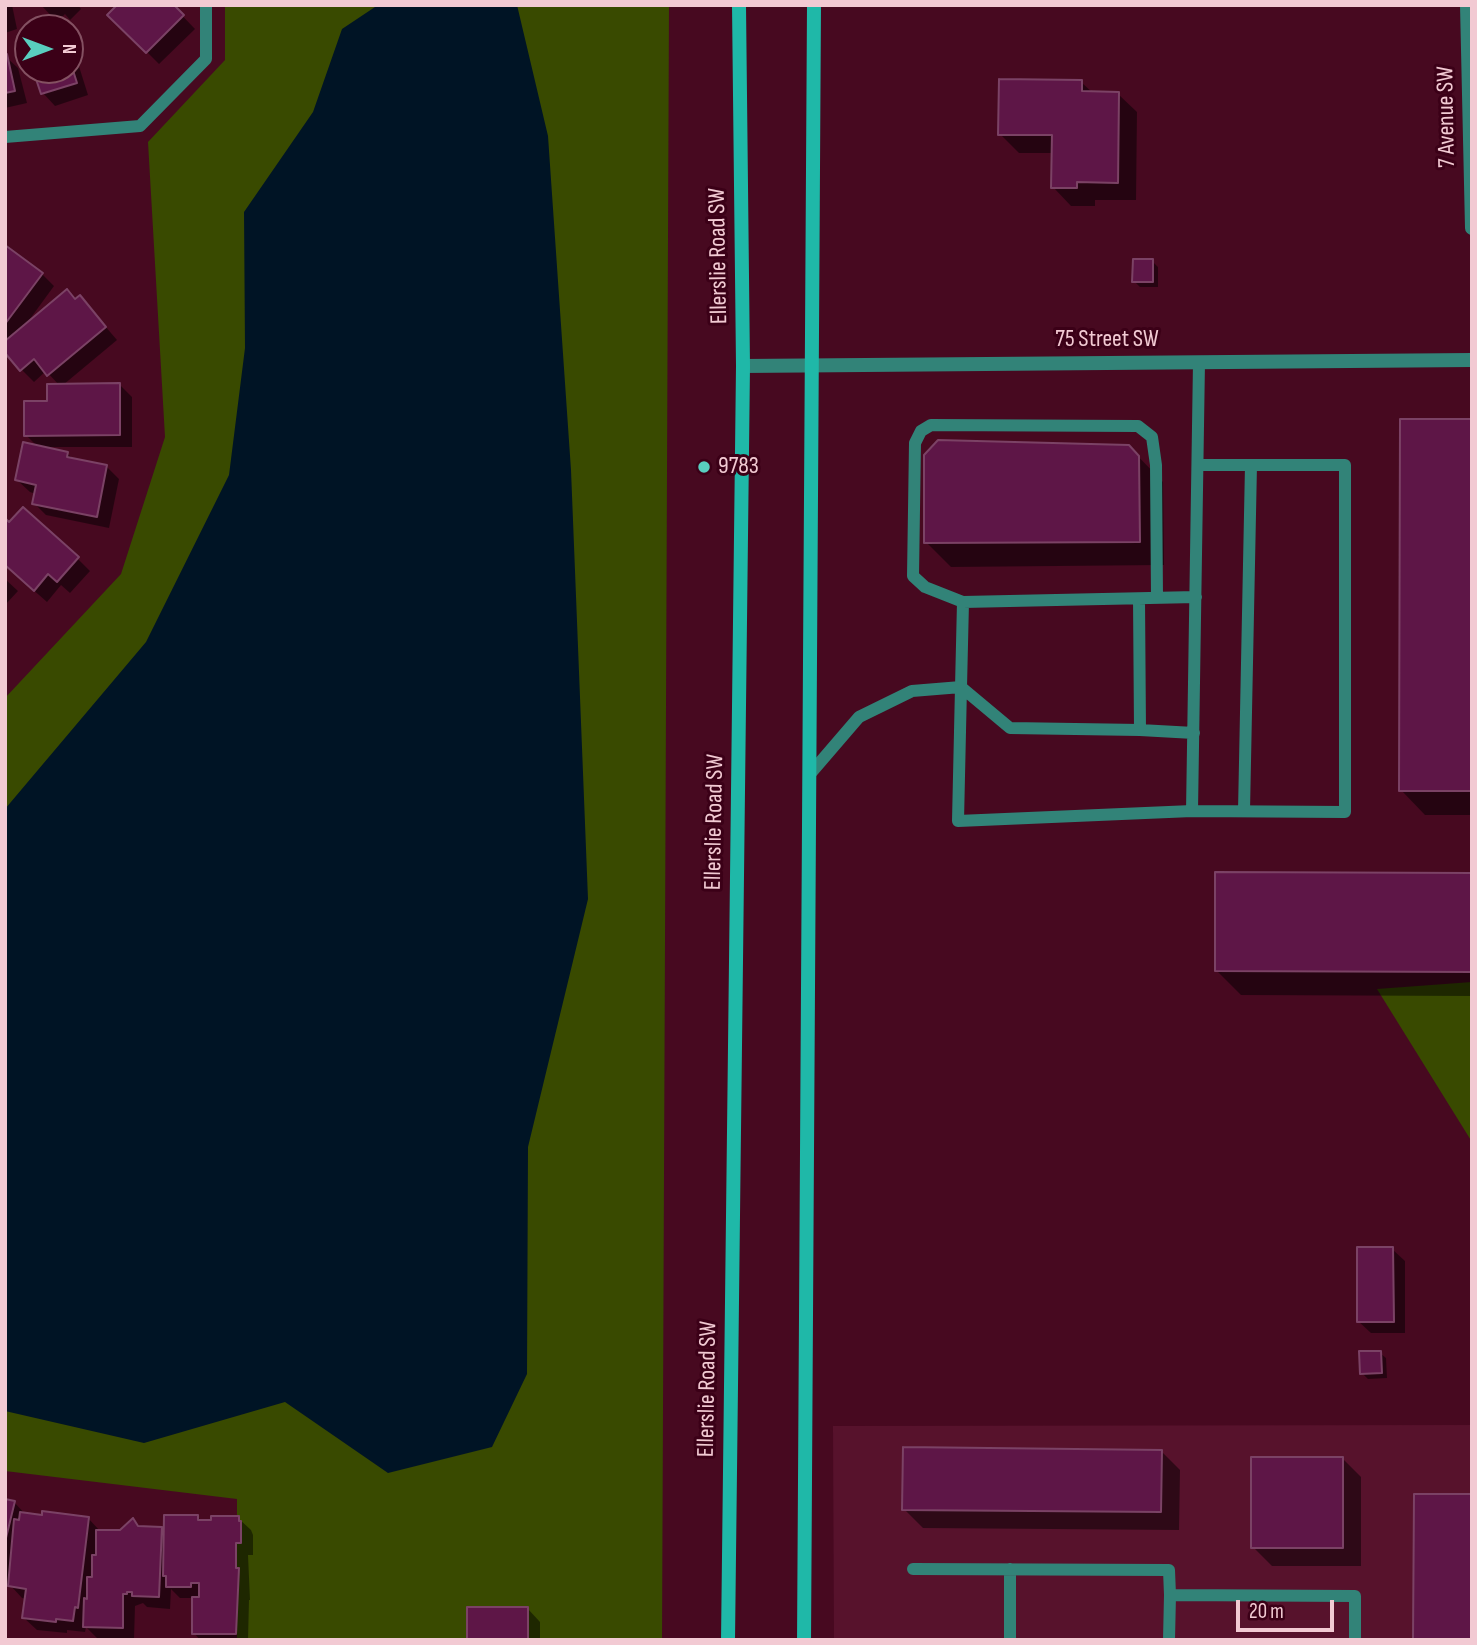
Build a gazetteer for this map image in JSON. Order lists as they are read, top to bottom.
{
  "streets": {
    "main road": ["Ellerslie Road SW"],
    "street": ["7 Avenue SW", "75 Street SW"]
  },
  "crossings": [
    ["Ellerslie Road SW", "75 Street SW"]
  ],
  "places": ["9783"],
  "scale_bar": "20 m",
  "north": "right"
}
